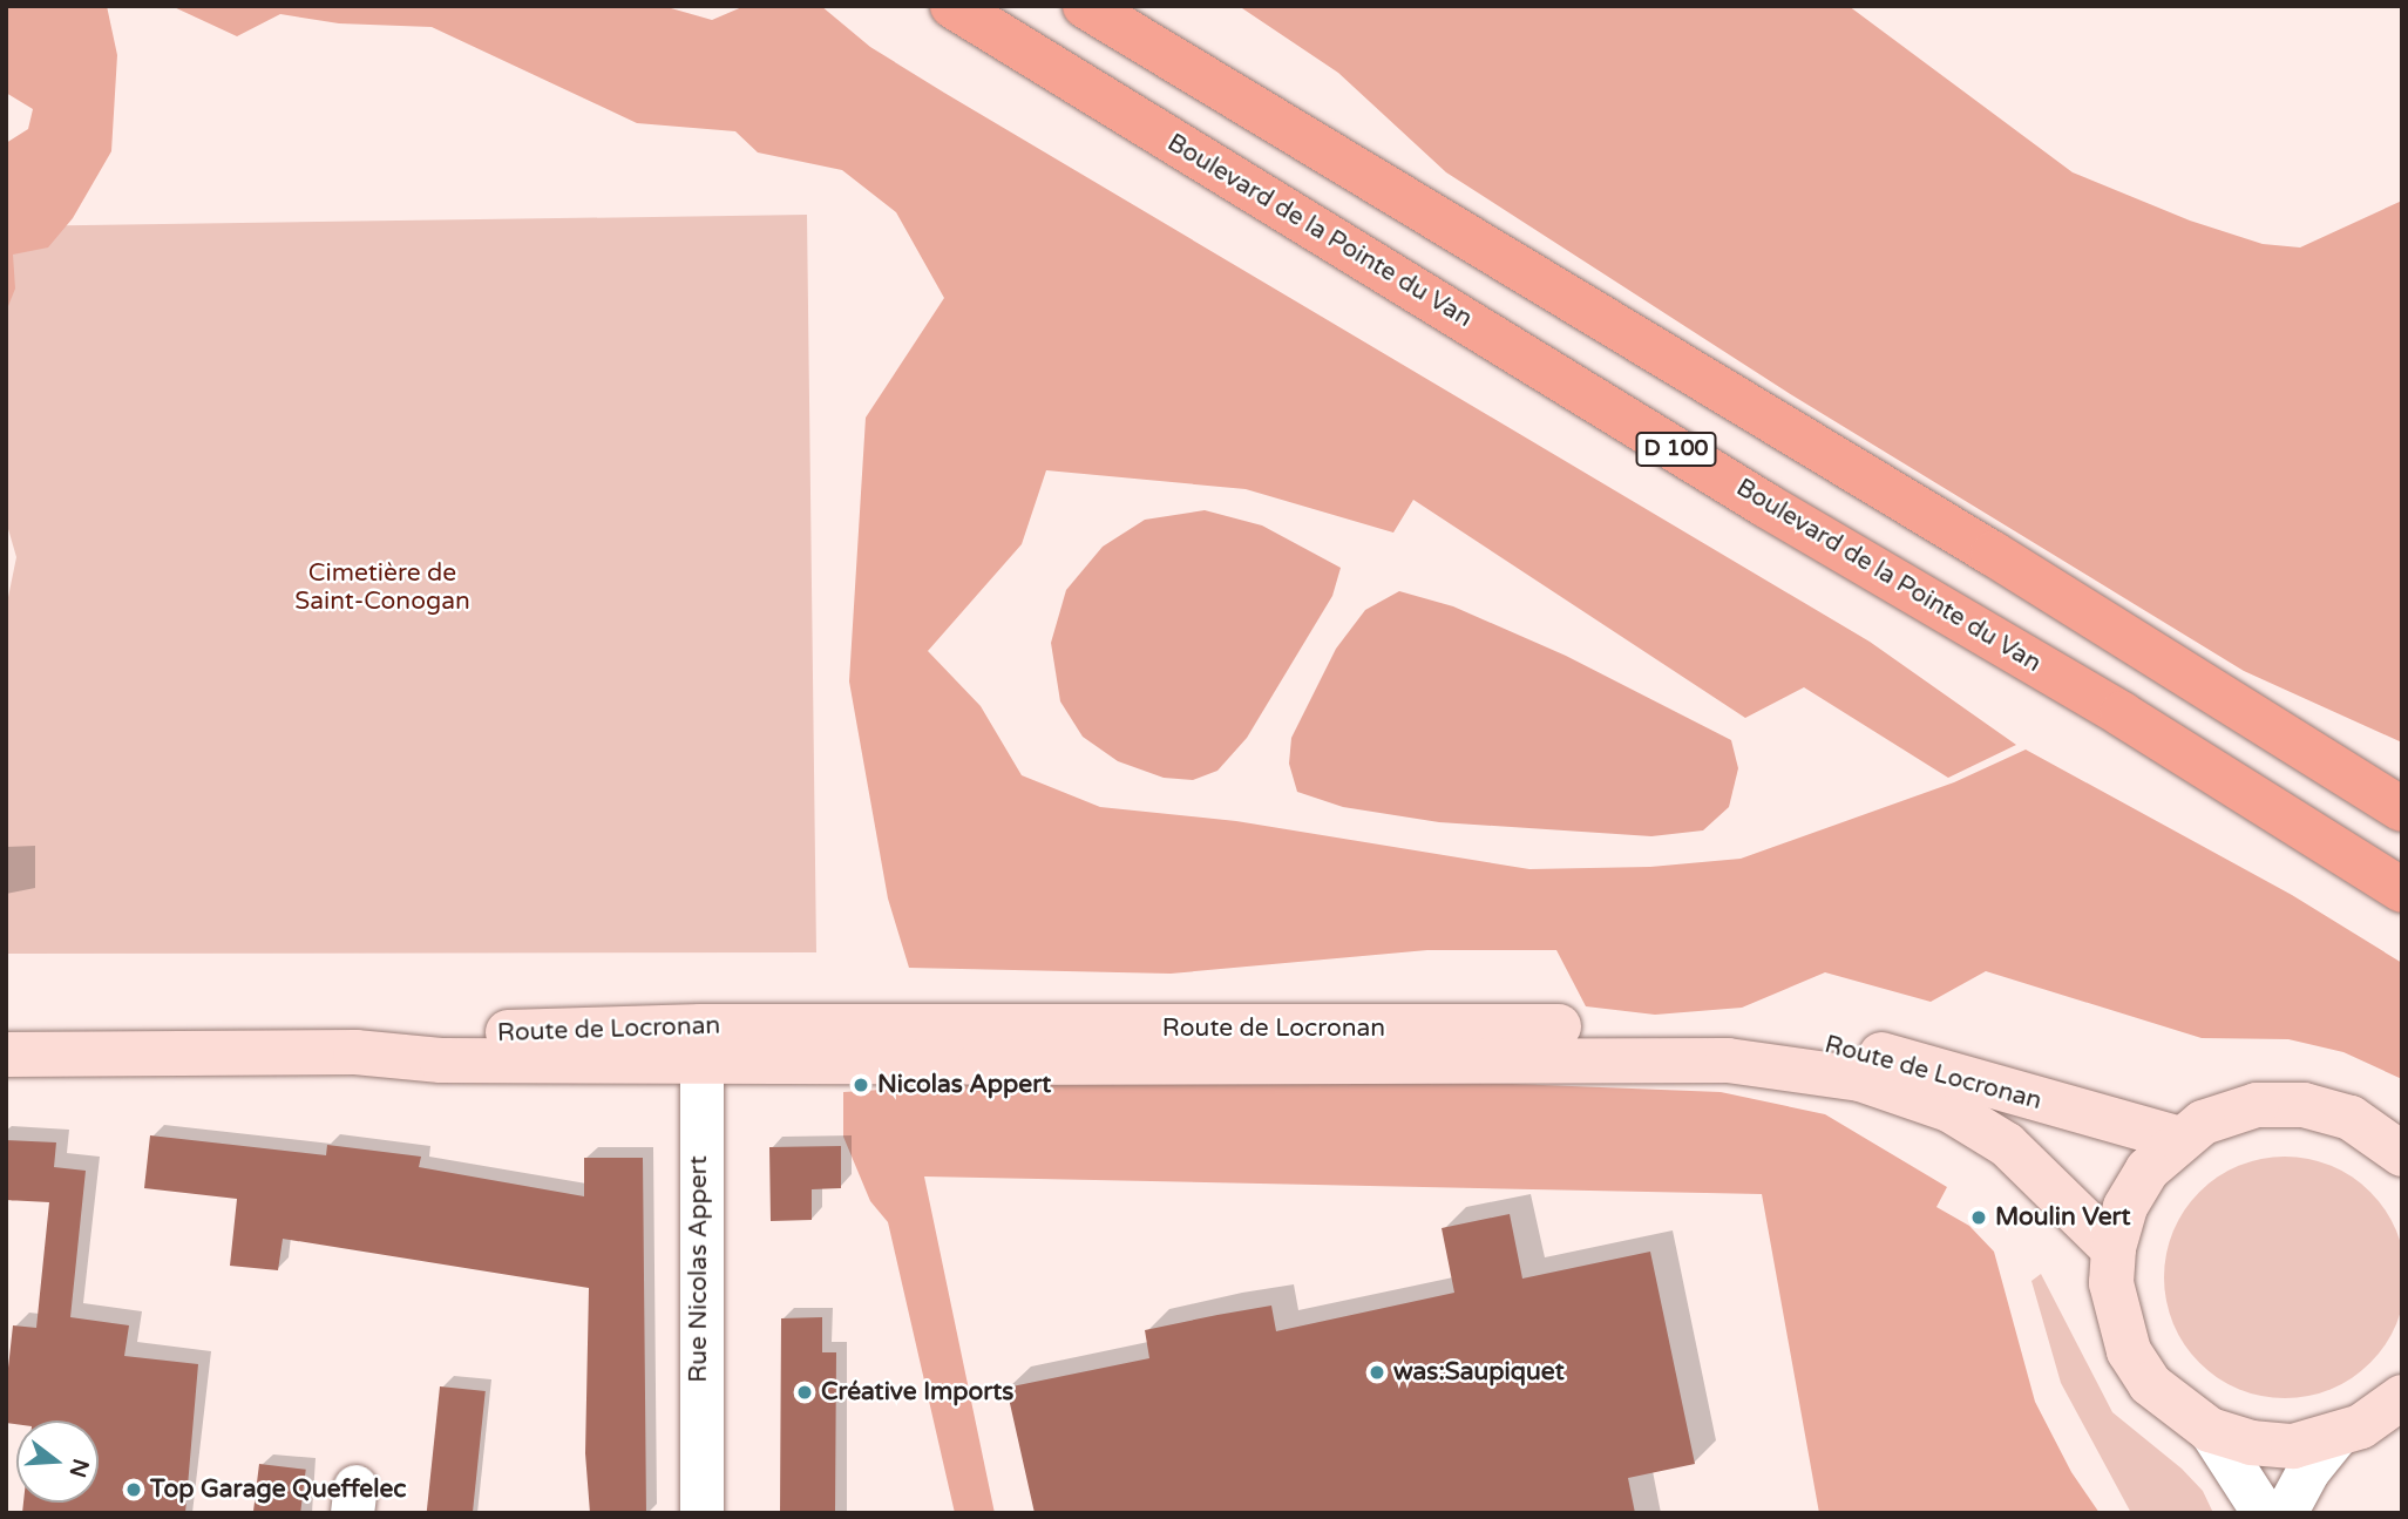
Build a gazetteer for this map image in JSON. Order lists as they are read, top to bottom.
{
  "streets": {
    "highway": ["Boulevard de la Pointe du Van", "D 100"],
    "main road": ["Route de Locronan"],
    "street": ["Rue Nicolas Appert"]
  },
  "crossings": [
    ["Route de Locronan", "Rue Nicolas Appert"]
  ],
  "parks": ["Cimetière de Saint-Conogan"],
  "places": [
    "Nicolas Appert",
    "Moulin Vert",
    "was:Saupiquet",
    "Créative Imports",
    "Top Garage Queffelec"
  ],
  "north": "right"
}
